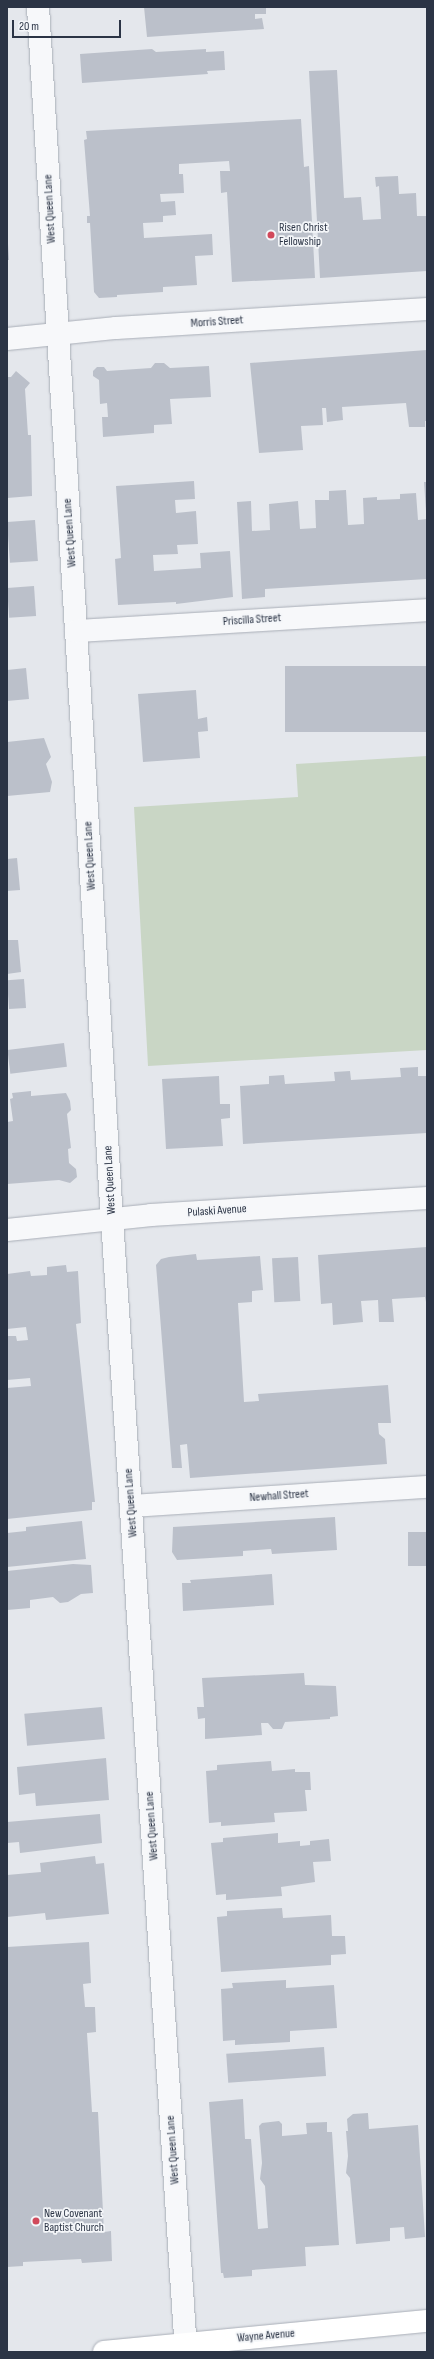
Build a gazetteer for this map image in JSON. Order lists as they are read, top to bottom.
{
  "streets": {
    "main road": ["Wayne Avenue"],
    "street": [
      "West Queen Lane",
      "Morris Street",
      "Priscilla Street",
      "Pulaski Avenue",
      "Newhall Street"
    ]
  },
  "crossings": [
    ["West Queen Lane", "Morris Street"],
    ["West Queen Lane", "Priscilla Street"],
    ["West Queen Lane", "Pulaski Avenue"],
    ["West Queen Lane", "Newhall Street"],
    ["West Queen Lane", "Wayne Avenue"]
  ],
  "places": ["Risen Christ Fellowship", "New Covenant Baptist Church"],
  "scale_bar": "20 m"
}
